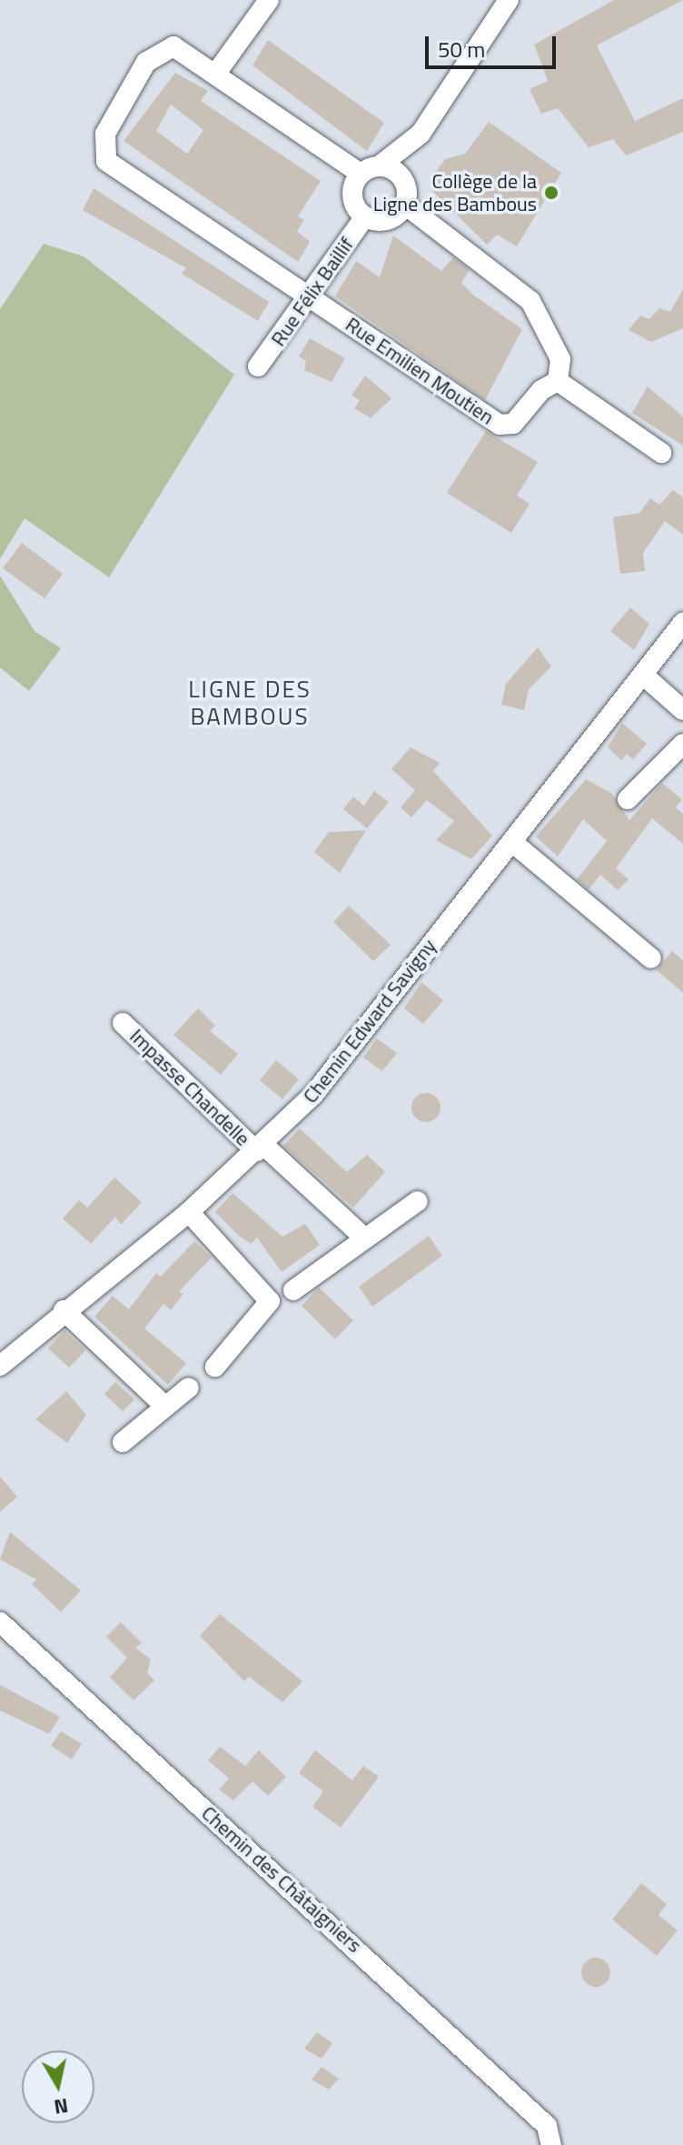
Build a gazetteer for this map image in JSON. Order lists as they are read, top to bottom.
{
  "streets": {
    "street": [
      "Rue Félix Baillif",
      "Rue Emilien Moutien",
      "Chemin Edward Savigny",
      "Impasse Chandelle",
      "Chemin des Châtaigniers"
    ]
  },
  "crossings": [
    ["Rue Félix Baillif", "Rue Emilien Moutien"],
    ["Chemin Edward Savigny", "Impasse Chandelle"]
  ],
  "districts": ["LIGNE DES BAMBOUS"],
  "places": ["Collège de la Ligne des Bambous"],
  "scale_bar": "50 m",
  "north": "bottom"
}
